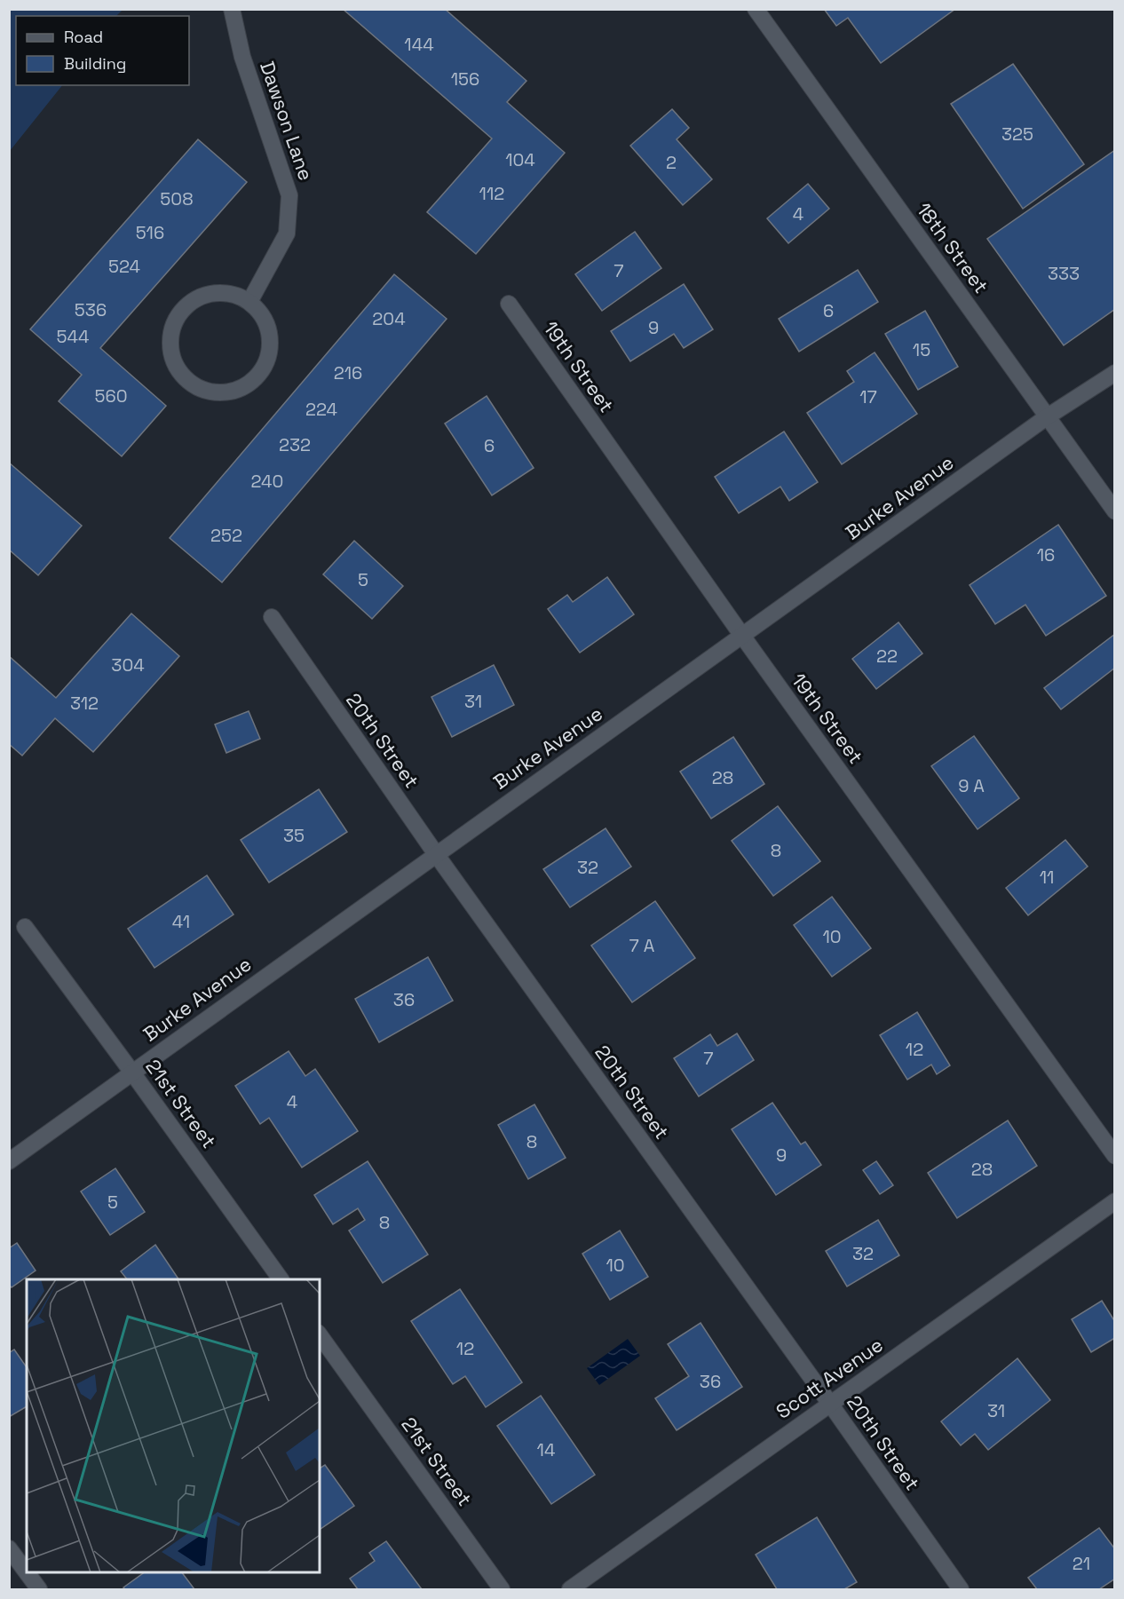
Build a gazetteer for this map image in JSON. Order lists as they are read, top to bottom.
{
  "streets": {
    "street": [
      "Dawson Lane",
      "18th Street",
      "19th Street",
      "Burke Avenue",
      "20th Street",
      "21st Street",
      "Scott Avenue"
    ]
  },
  "crossings": [
    ["18th Street", "Burke Avenue"],
    ["19th Street", "Burke Avenue"],
    ["Burke Avenue", "20th Street"],
    ["Burke Avenue", "21st Street"],
    ["20th Street", "Scott Avenue"]
  ],
  "house_numbers": [
    "144",
    "156",
    "325",
    "104",
    "2",
    "112",
    "508",
    "4",
    "516",
    "524",
    "7",
    "333",
    "536",
    "6",
    "204",
    "9",
    "544",
    "15",
    "216",
    "560",
    "17",
    "224",
    "232",
    "6",
    "240",
    "252",
    "16",
    "5",
    "22",
    "304",
    "31",
    "312",
    "28",
    "9 A",
    "35",
    "8",
    "32",
    "11",
    "41",
    "10",
    "7 A",
    "36",
    "12",
    "7",
    "4",
    "8",
    "9",
    "28",
    "5",
    "8",
    "32",
    "10",
    "12",
    "36",
    "31",
    "14",
    "21"
  ],
  "legend": ["Road", "Building"]
}
